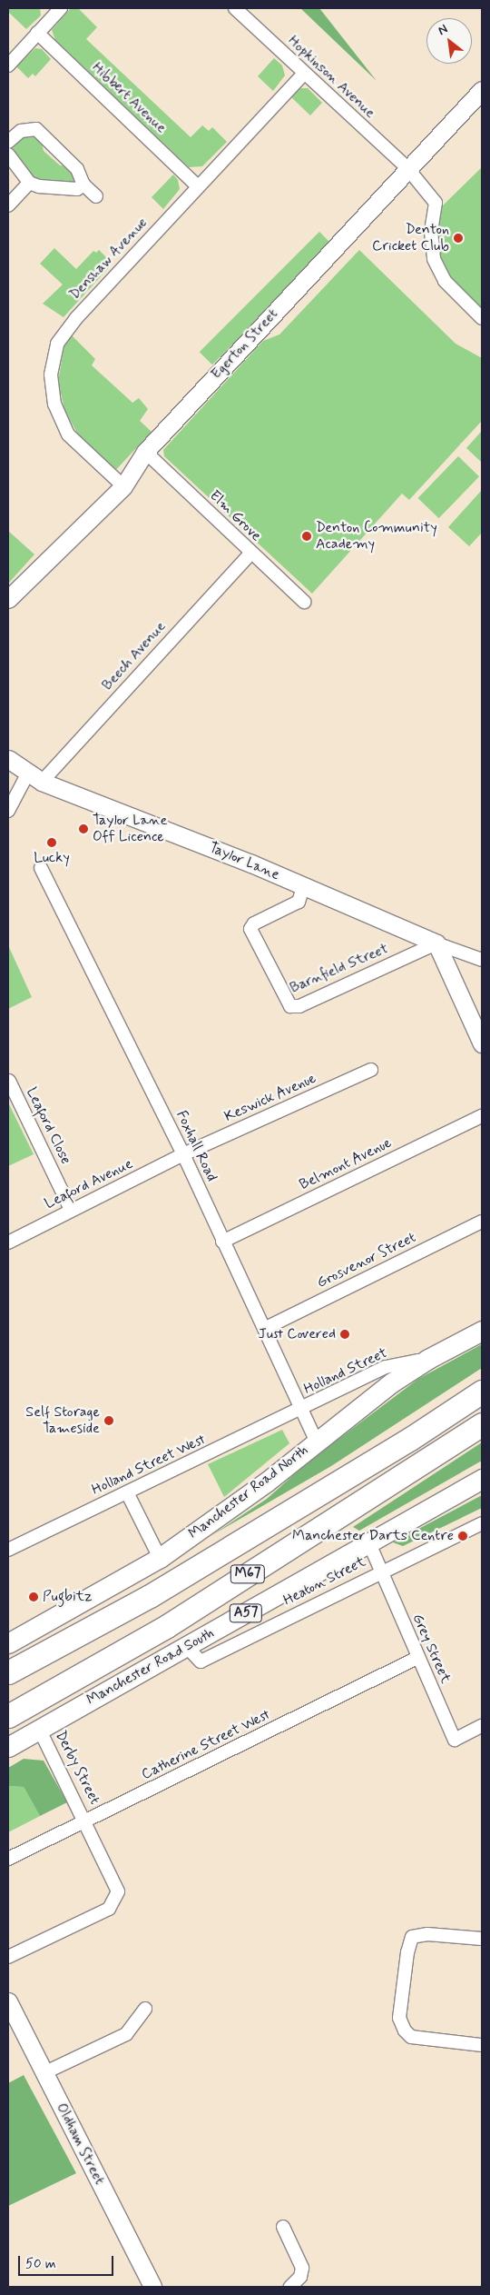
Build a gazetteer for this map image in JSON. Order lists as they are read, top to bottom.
{
  "streets": {
    "highway": ["M67"],
    "main road": ["Manchester Road North", "A57", "Manchester Road South"],
    "street": [
      "Hopkinson Avenue",
      "Hibbert Avenue",
      "Denshaw Avenue",
      "Egerton Street",
      "Elm Grove",
      "Beech Avenue",
      "Taylor Lane",
      "Barnfield Street",
      "Keswick Avenue",
      "Leaford Close",
      "Foxhall Road",
      "Belmont Avenue",
      "Leaford Avenue",
      "Grosvenor Street",
      "Holland Street",
      "Holland Street West",
      "Heaton Street",
      "Grey Street",
      "Catherine Street West",
      "Derby Street",
      "Oldham Street"
    ]
  },
  "crossings": [
    ["Hopkinson Avenue", "Denshaw Avenue"],
    ["Hopkinson Avenue", "Egerton Street"],
    ["Hibbert Avenue", "Denshaw Avenue"],
    ["Denshaw Avenue", "Egerton Street"],
    ["Egerton Street", "Elm Grove"],
    ["Elm Grove", "Beech Avenue"],
    ["Beech Avenue", "Taylor Lane"],
    ["Taylor Lane", "Barnfield Street"],
    ["Keswick Avenue", "Foxhall Road"],
    ["Keswick Avenue", "Leaford Avenue"],
    ["Leaford Close", "Leaford Avenue"],
    ["Foxhall Road", "Belmont Avenue"],
    ["Foxhall Road", "Leaford Avenue"],
    ["Foxhall Road", "Grosvenor Street"],
    ["Foxhall Road", "Holland Street"],
    ["Foxhall Road", "Holland Street West"],
    ["Foxhall Road", "Manchester Road North"],
    ["Holland Street", "Holland Street West"],
    ["Holland Street", "Manchester Road North"],
    ["Heaton Street", "Grey Street"],
    ["Heaton Street", "Manchester Road South"],
    ["Grey Street", "Manchester Road South"],
    ["Grey Street", "Catherine Street West"],
    ["Manchester Road South", "Derby Street"],
    ["Catherine Street West", "Derby Street"]
  ],
  "places": [
    "Denton Cricket Club",
    "Denton Community Academy",
    "Taylor Lane Off Licence",
    "Lucky",
    "Just Covered",
    "Self Storage Tameside",
    "Manchester Darts Centre",
    "Pugbitz"
  ],
  "scale_bar": "50 m",
  "north": "top left"
}
